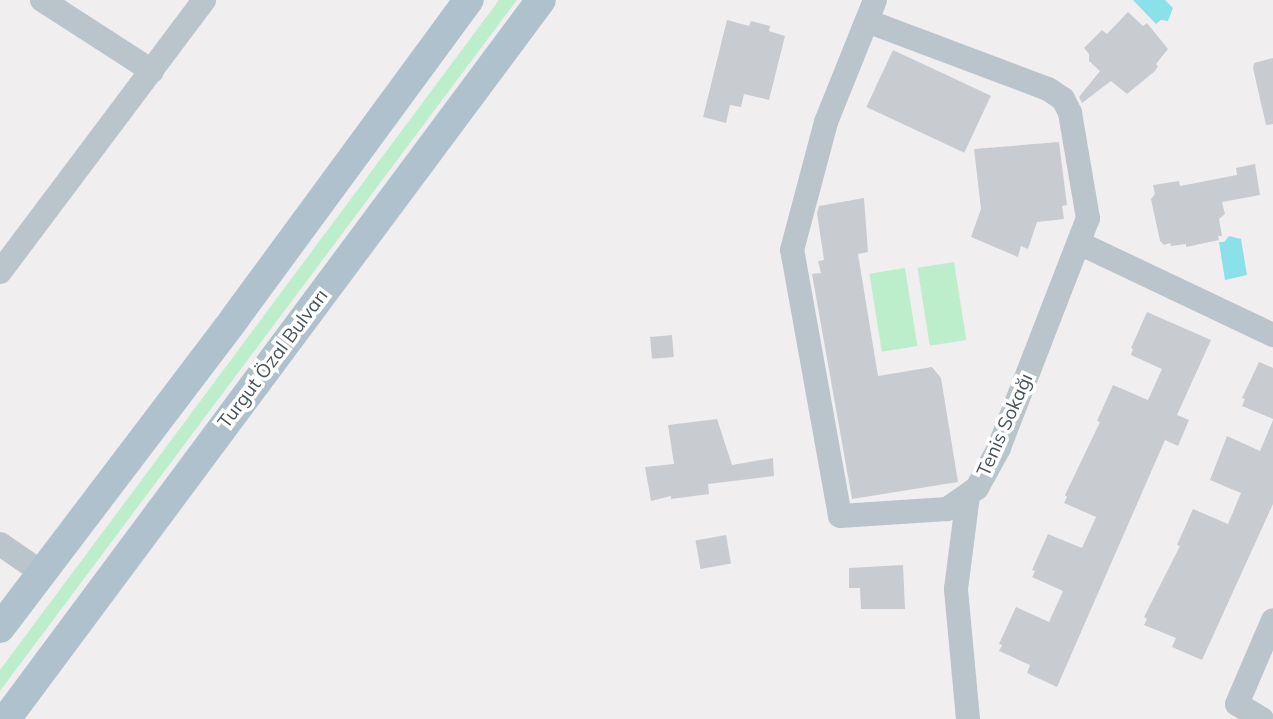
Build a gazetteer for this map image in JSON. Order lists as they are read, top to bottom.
{
  "streets": {
    "main road": ["Turgut Özal Bulvarı"],
    "street": ["Tenis Sokağı"]
  }
}
